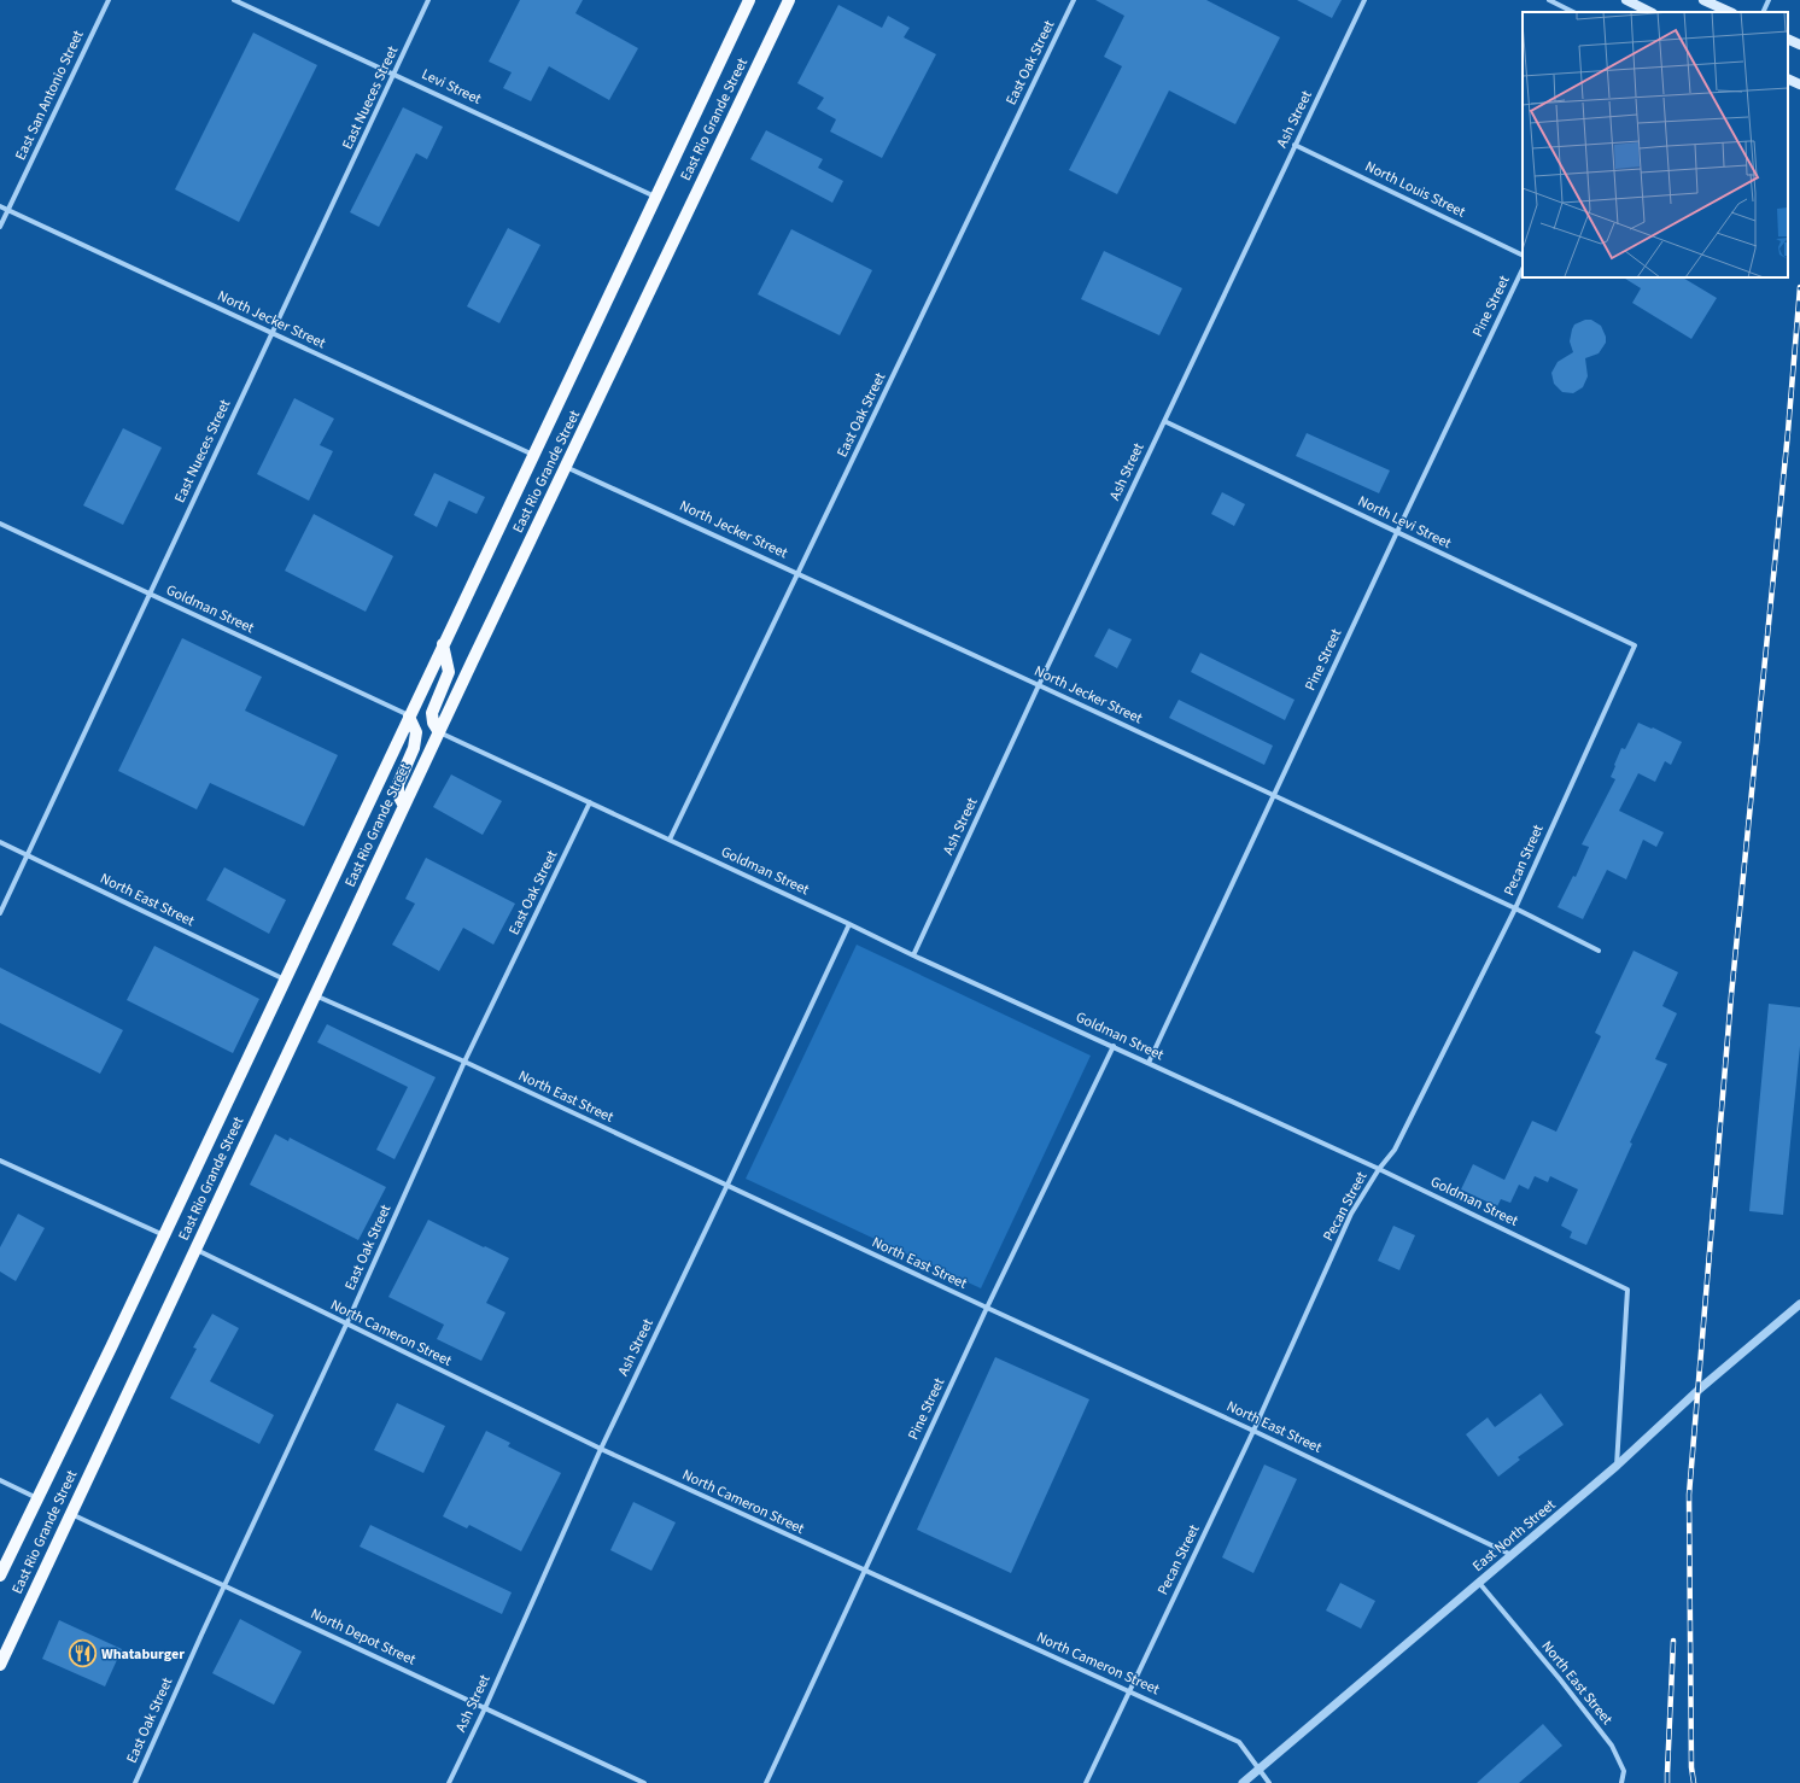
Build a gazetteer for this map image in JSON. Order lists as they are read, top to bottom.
{
  "streets": {
    "main road": ["East Rio Grande Street"],
    "street": [
      "East Oak Street",
      "Levi Street",
      "East San Antonio Street",
      "East Nueces Street",
      "Ash Street",
      "North Louis Street",
      "Pine Street",
      "North Jecker Street",
      "North Levi Street",
      "Goldman Street",
      "Pecan Street",
      "North East Street",
      "North Cameron Street",
      "East North Street",
      "North Depot Street"
    ]
  },
  "crossings": [
    ["East Oak Street", "North Jecker Street"],
    ["East Oak Street", "Goldman Street"],
    ["East Oak Street", "North East Street"],
    ["East Oak Street", "North Cameron Street"],
    ["East Oak Street", "North Depot Street"],
    ["Levi Street", "East Nueces Street"],
    ["Levi Street", "East Rio Grande Street"],
    ["East San Antonio Street", "North Jecker Street"],
    ["East Nueces Street", "North Jecker Street"],
    ["East Nueces Street", "Goldman Street"],
    ["East Nueces Street", "North East Street"],
    ["East Rio Grande Street", "North Jecker Street"],
    ["East Rio Grande Street", "Goldman Street"],
    ["East Rio Grande Street", "North East Street"],
    ["East Rio Grande Street", "North Cameron Street"],
    ["East Rio Grande Street", "North Depot Street"],
    ["Ash Street", "North Louis Street"],
    ["Ash Street", "North Jecker Street"],
    ["Ash Street", "North Levi Street"],
    ["Ash Street", "Goldman Street"],
    ["Ash Street", "North East Street"],
    ["Ash Street", "North Cameron Street"],
    ["Ash Street", "North Depot Street"],
    ["Pine Street", "North Jecker Street"],
    ["Pine Street", "North Levi Street"],
    ["Pine Street", "Goldman Street"],
    ["Pine Street", "North East Street"],
    ["Pine Street", "North Cameron Street"],
    ["North Jecker Street", "Pecan Street"],
    ["North Levi Street", "Pecan Street"],
    ["Goldman Street", "Pecan Street"],
    ["Goldman Street", "East North Street"],
    ["Pecan Street", "North East Street"],
    ["Pecan Street", "North Cameron Street"],
    ["North East Street", "East North Street"],
    ["North Cameron Street", "East North Street"]
  ],
  "places": {
    "restaurant": ["Whataburger"]
  }
}
